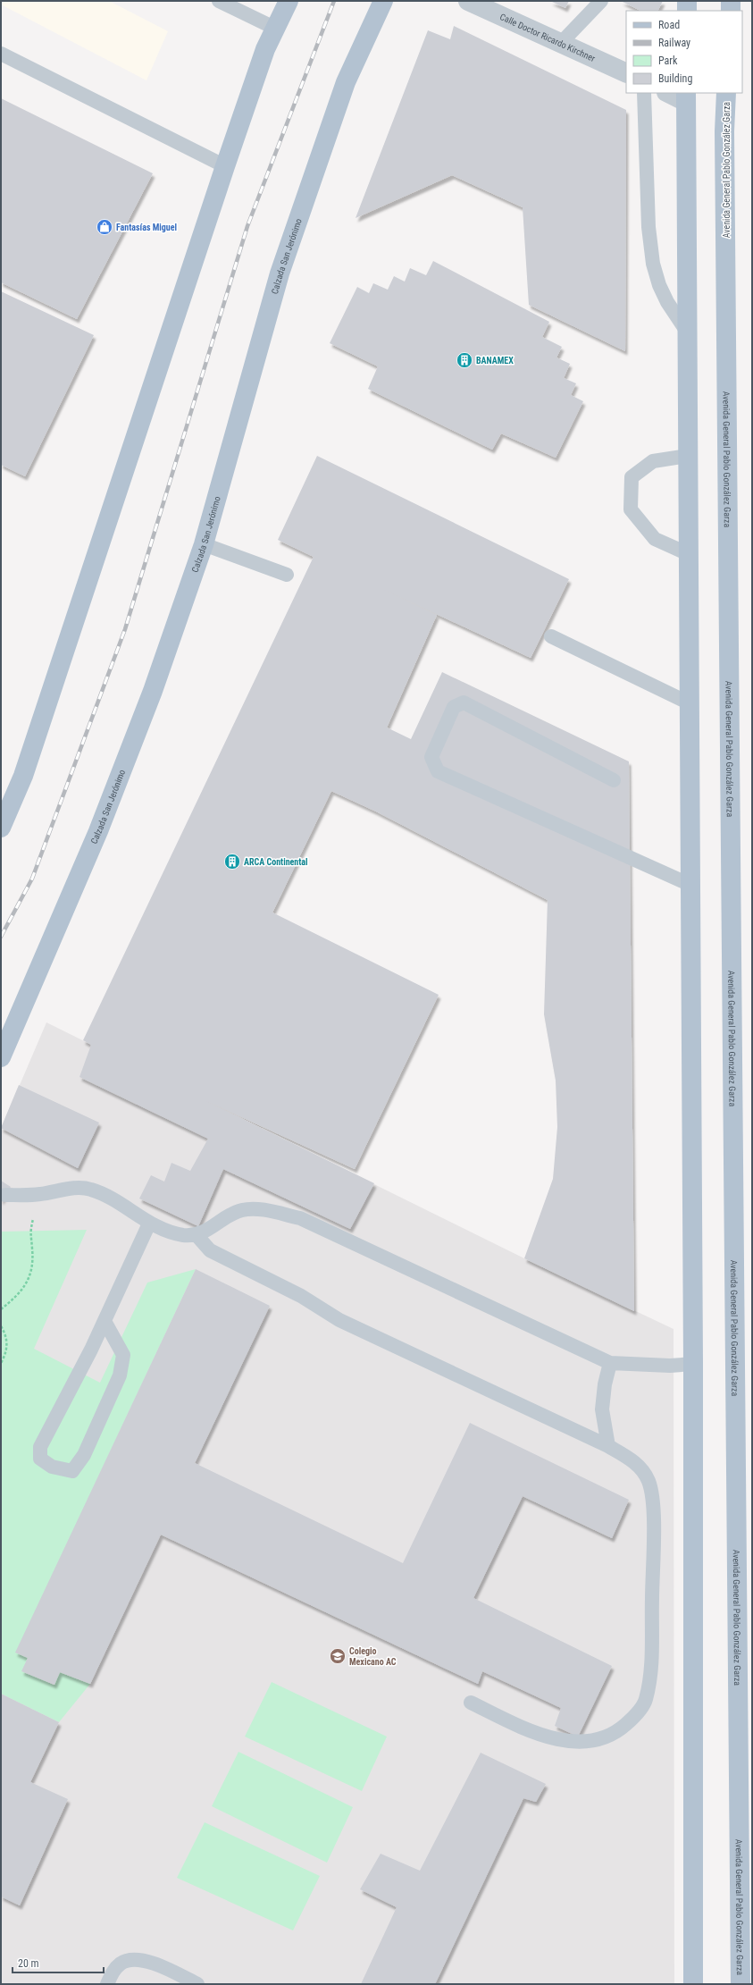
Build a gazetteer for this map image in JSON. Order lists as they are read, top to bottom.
{
  "streets": {
    "main road": ["Avenida General Pablo González Garza", "Calzada San Jerónimo"],
    "street": ["Calle Doctor Ricardo Kirchner"]
  },
  "places": {
    "shop": ["Fantasías Miguel"],
    "building": ["BANAMEX", "ARCA Continental"],
    "school or university": ["Colegio Mexicano AC"]
  },
  "legend": [
    "Road",
    "Railway",
    "Park",
    "Building"
  ],
  "scale_bar": "20 m"
}
